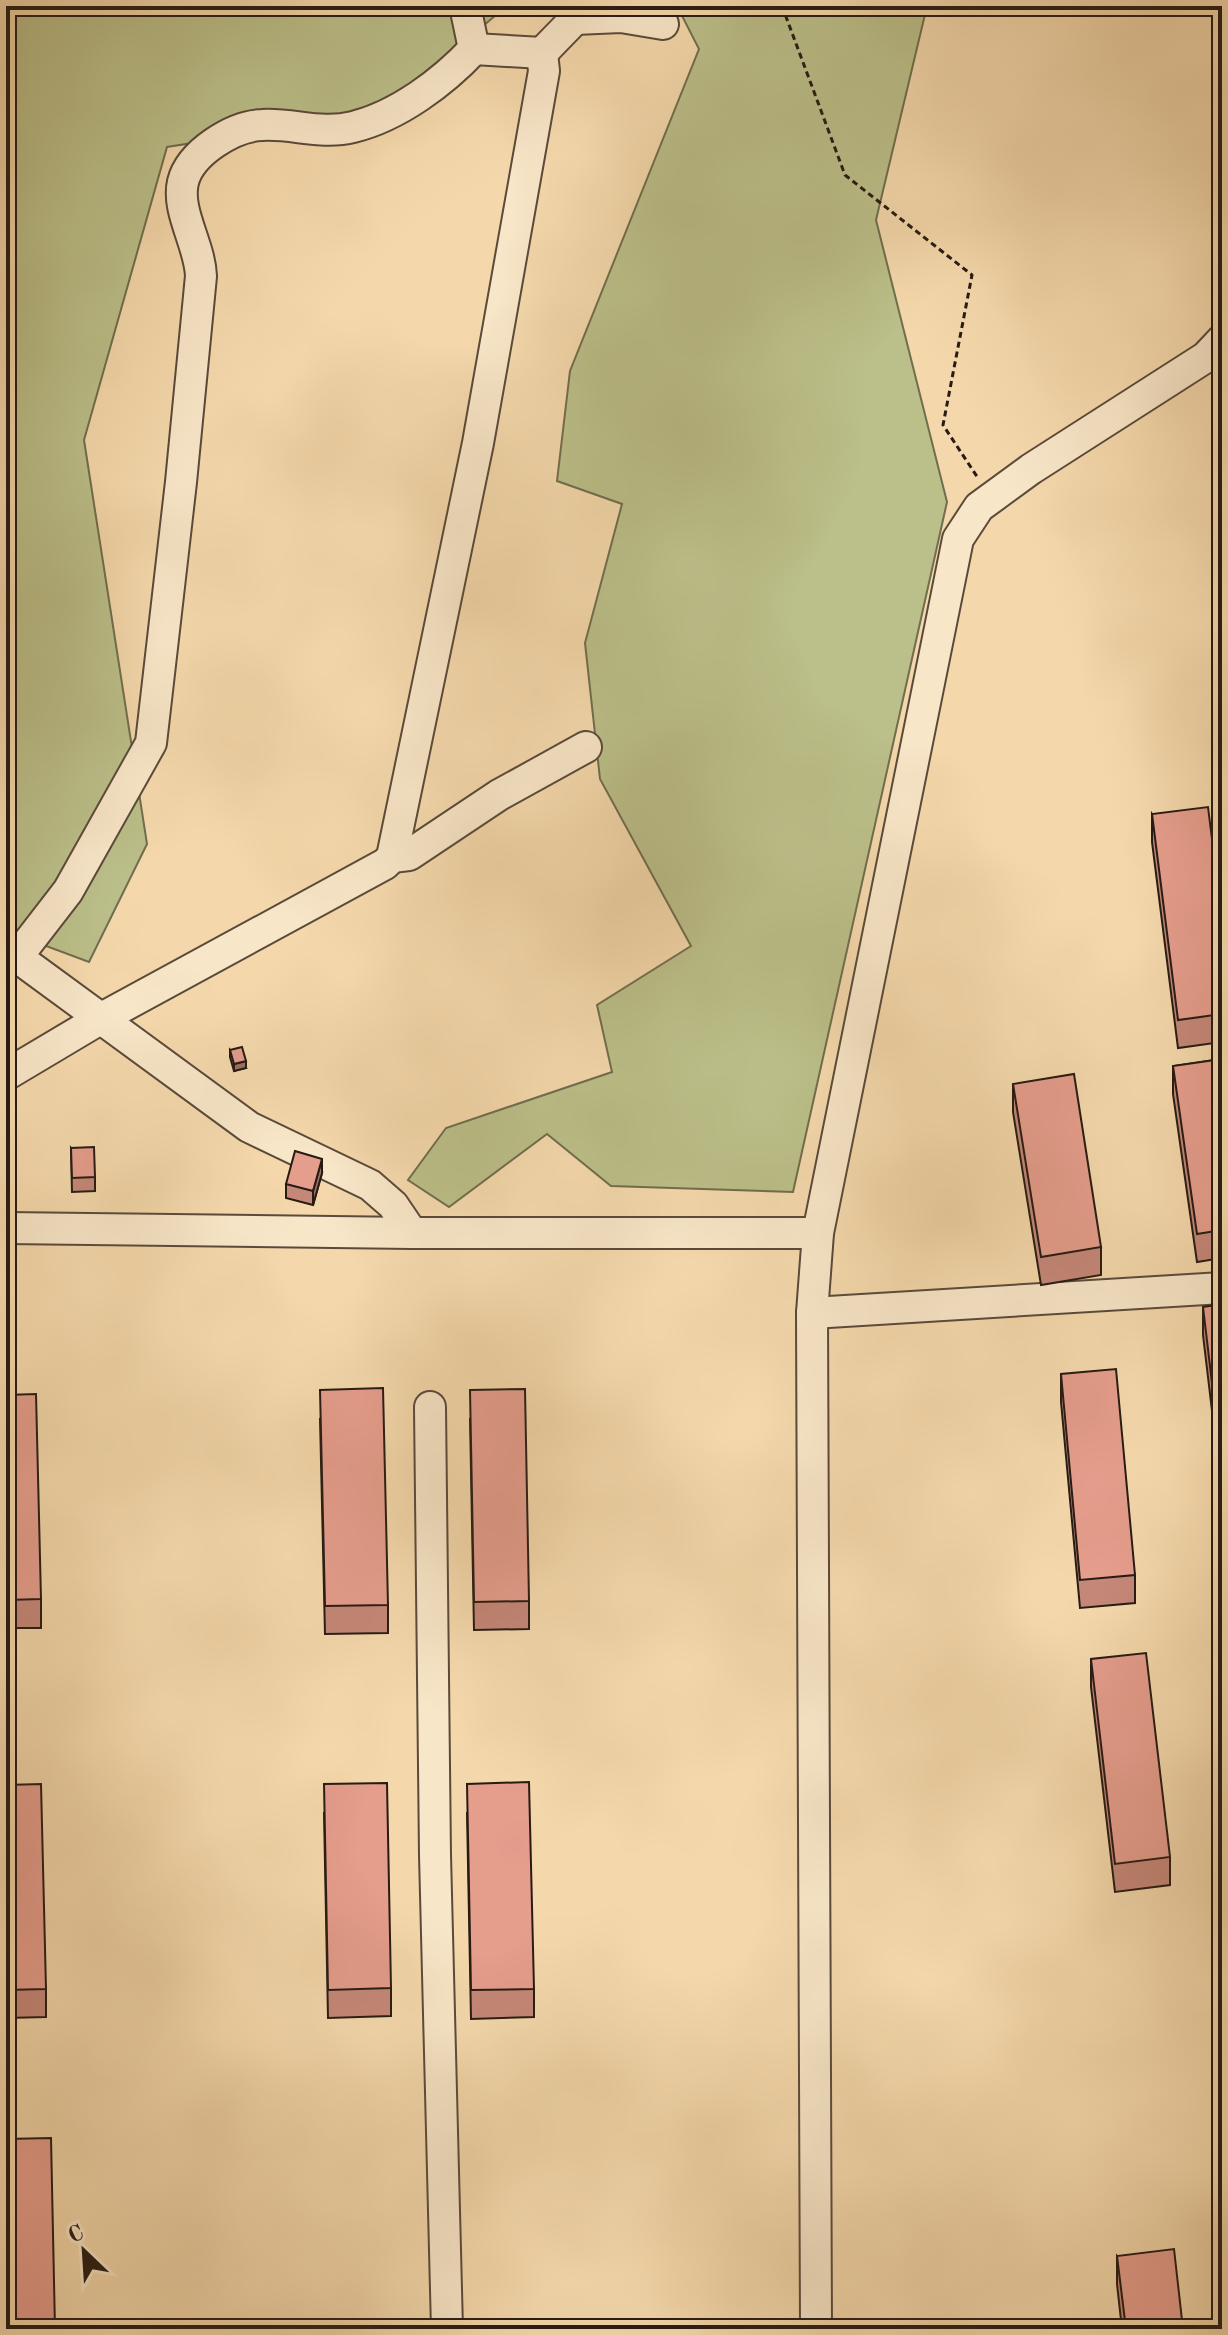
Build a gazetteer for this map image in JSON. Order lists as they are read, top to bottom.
{
  "north": "top left"
}
